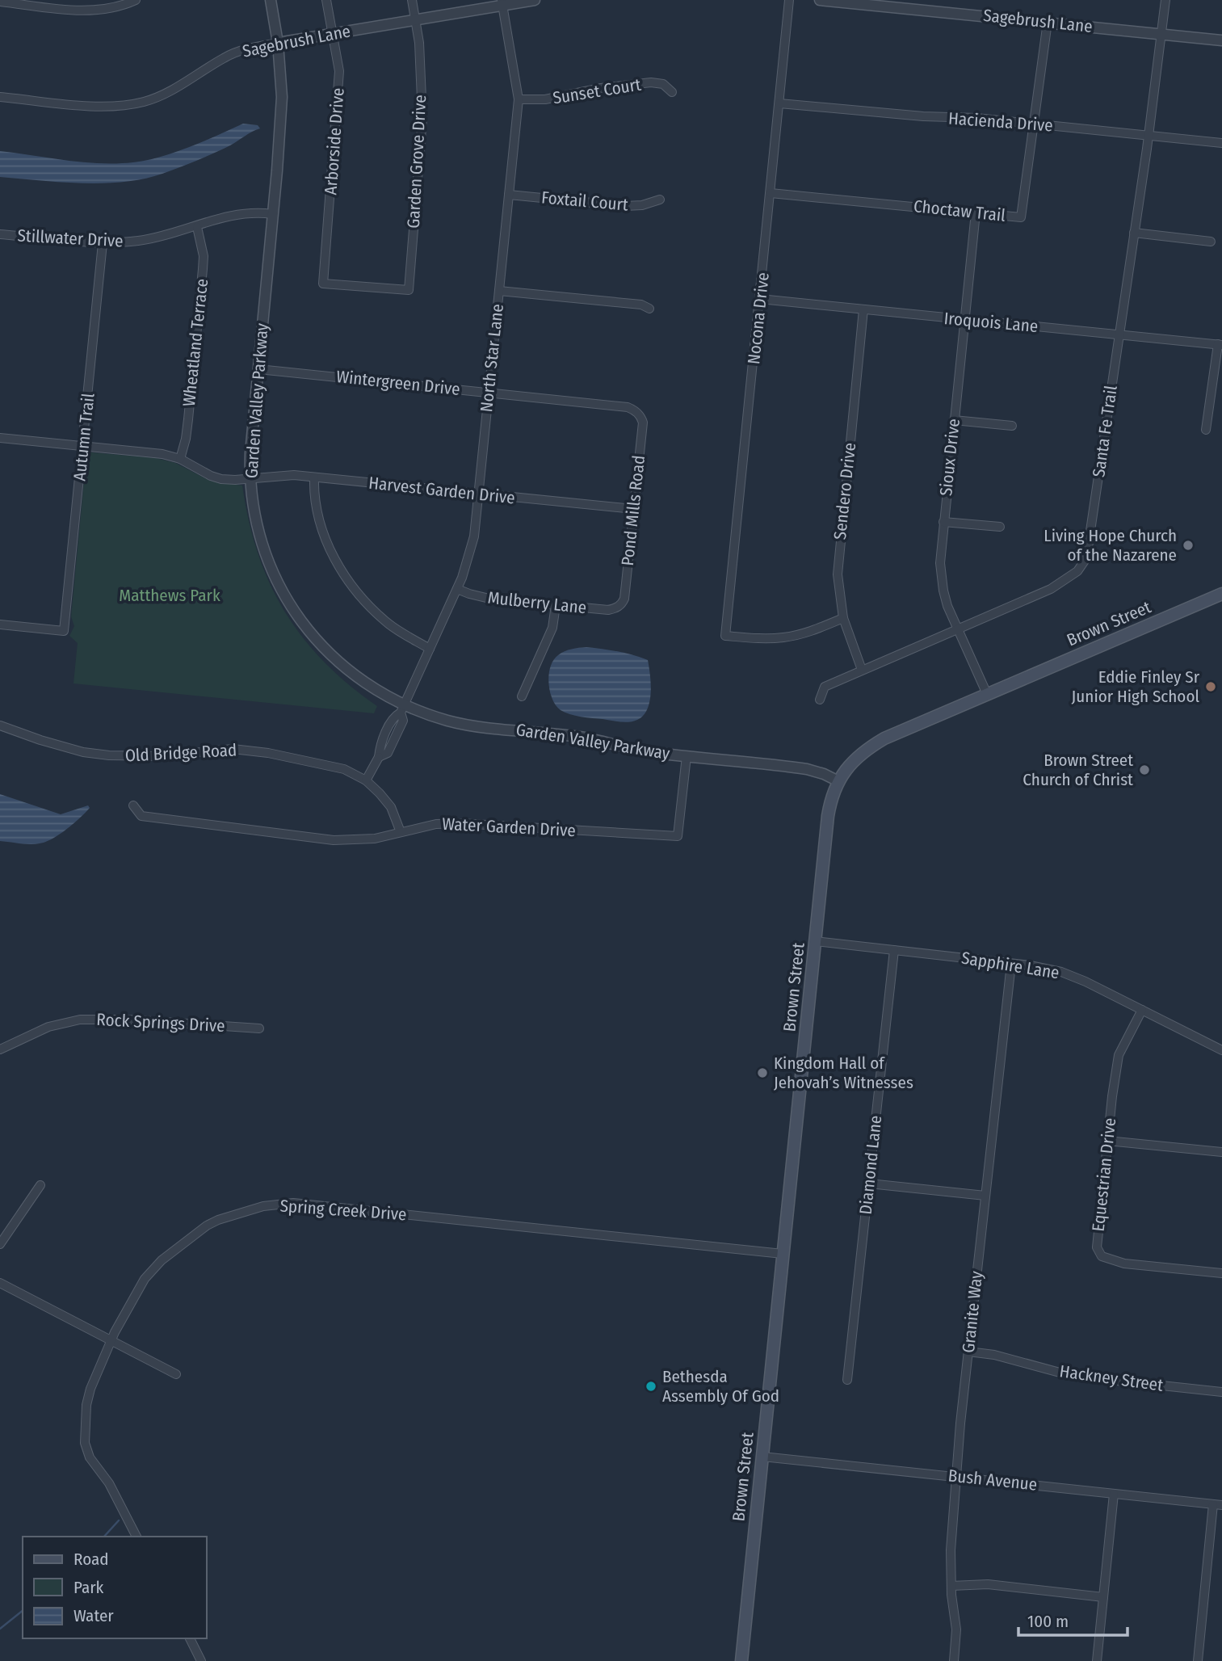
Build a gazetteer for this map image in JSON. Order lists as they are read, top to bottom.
{
  "streets": {
    "main road": ["Brown Street"],
    "street": [
      "Sagebrush Lane",
      "Sunset Court",
      "Hacienda Drive",
      "Arborside Drive",
      "Garden Grove Drive",
      "Foxtail Court",
      "Choctaw Trail",
      "Stillwater Drive",
      "Nocona Drive",
      "Iroquois Lane",
      "Wheatland Terrace",
      "North Star Lane",
      "Wintergreen Drive",
      "Garden Valley Parkway",
      "Santa Fe Trail",
      "Autumn Trail",
      "Sioux Drive",
      "Harvest Garden Drive",
      "Sendero Drive",
      "Pond Mills Road",
      "Mulberry Lane",
      "Old Bridge Road",
      "Water Garden Drive",
      "Sapphire Lane",
      "Rock Springs Drive",
      "Diamond Lane",
      "Equestrian Drive",
      "Spring Creek Drive",
      "Granite Way",
      "Hackney Street",
      "Bush Avenue"
    ]
  },
  "crossings": [
    ["Sagebrush Lane", "Arborside Drive"],
    ["Sagebrush Lane", "Garden Grove Drive"],
    ["Sagebrush Lane", "Choctaw Trail"],
    ["Sagebrush Lane", "North Star Lane"],
    ["Sagebrush Lane", "Garden Valley Parkway"],
    ["Sagebrush Lane", "Santa Fe Trail"],
    ["Sunset Court", "North Star Lane"],
    ["Hacienda Drive", "Choctaw Trail"],
    ["Hacienda Drive", "Nocona Drive"],
    ["Hacienda Drive", "Santa Fe Trail"],
    ["Arborside Drive", "Garden Grove Drive"],
    ["Foxtail Court", "North Star Lane"],
    ["Choctaw Trail", "Nocona Drive"],
    ["Choctaw Trail", "Sioux Drive"],
    ["Stillwater Drive", "Wheatland Terrace"],
    ["Stillwater Drive", "Garden Valley Parkway"],
    ["Stillwater Drive", "Autumn Trail"],
    ["Nocona Drive", "Iroquois Lane"],
    ["Nocona Drive", "Sendero Drive"],
    ["Iroquois Lane", "Santa Fe Trail"],
    ["Iroquois Lane", "Sioux Drive"],
    ["Iroquois Lane", "Sendero Drive"],
    ["Wheatland Terrace", "Harvest Garden Drive"],
    ["North Star Lane", "Wintergreen Drive"],
    ["North Star Lane", "Garden Valley Parkway"],
    ["North Star Lane", "Harvest Garden Drive"],
    ["North Star Lane", "Mulberry Lane"],
    ["North Star Lane", "Old Bridge Road"],
    ["Wintergreen Drive", "Garden Valley Parkway"],
    ["Wintergreen Drive", "Pond Mills Road"],
    ["Garden Valley Parkway", "Harvest Garden Drive"],
    ["Garden Valley Parkway", "Brown Street"],
    ["Garden Valley Parkway", "Water Garden Drive"],
    ["Santa Fe Trail", "Sioux Drive"],
    ["Santa Fe Trail", "Sendero Drive"],
    ["Autumn Trail", "Harvest Garden Drive"],
    ["Sioux Drive", "Brown Street"],
    ["Harvest Garden Drive", "Pond Mills Road"],
    ["Pond Mills Road", "Mulberry Lane"],
    ["Brown Street", "Sapphire Lane"],
    ["Brown Street", "Spring Creek Drive"],
    ["Brown Street", "Bush Avenue"],
    ["Old Bridge Road", "Water Garden Drive"],
    ["Sapphire Lane", "Diamond Lane"],
    ["Sapphire Lane", "Equestrian Drive"],
    ["Sapphire Lane", "Granite Way"],
    ["Granite Way", "Hackney Street"],
    ["Granite Way", "Bush Avenue"]
  ],
  "parks": ["Matthews Park"],
  "places": [
    "Living Hope Church of the Nazarene",
    "Eddie Finley Sr Junior High School",
    "Brown Street Church of Christ",
    "Kingdom Hall of Jehovah’s Witnesses",
    "Bethesda Assembly Of God"
  ],
  "legend": ["Road", "Park", "Water"],
  "scale_bar": "100 m"
}
